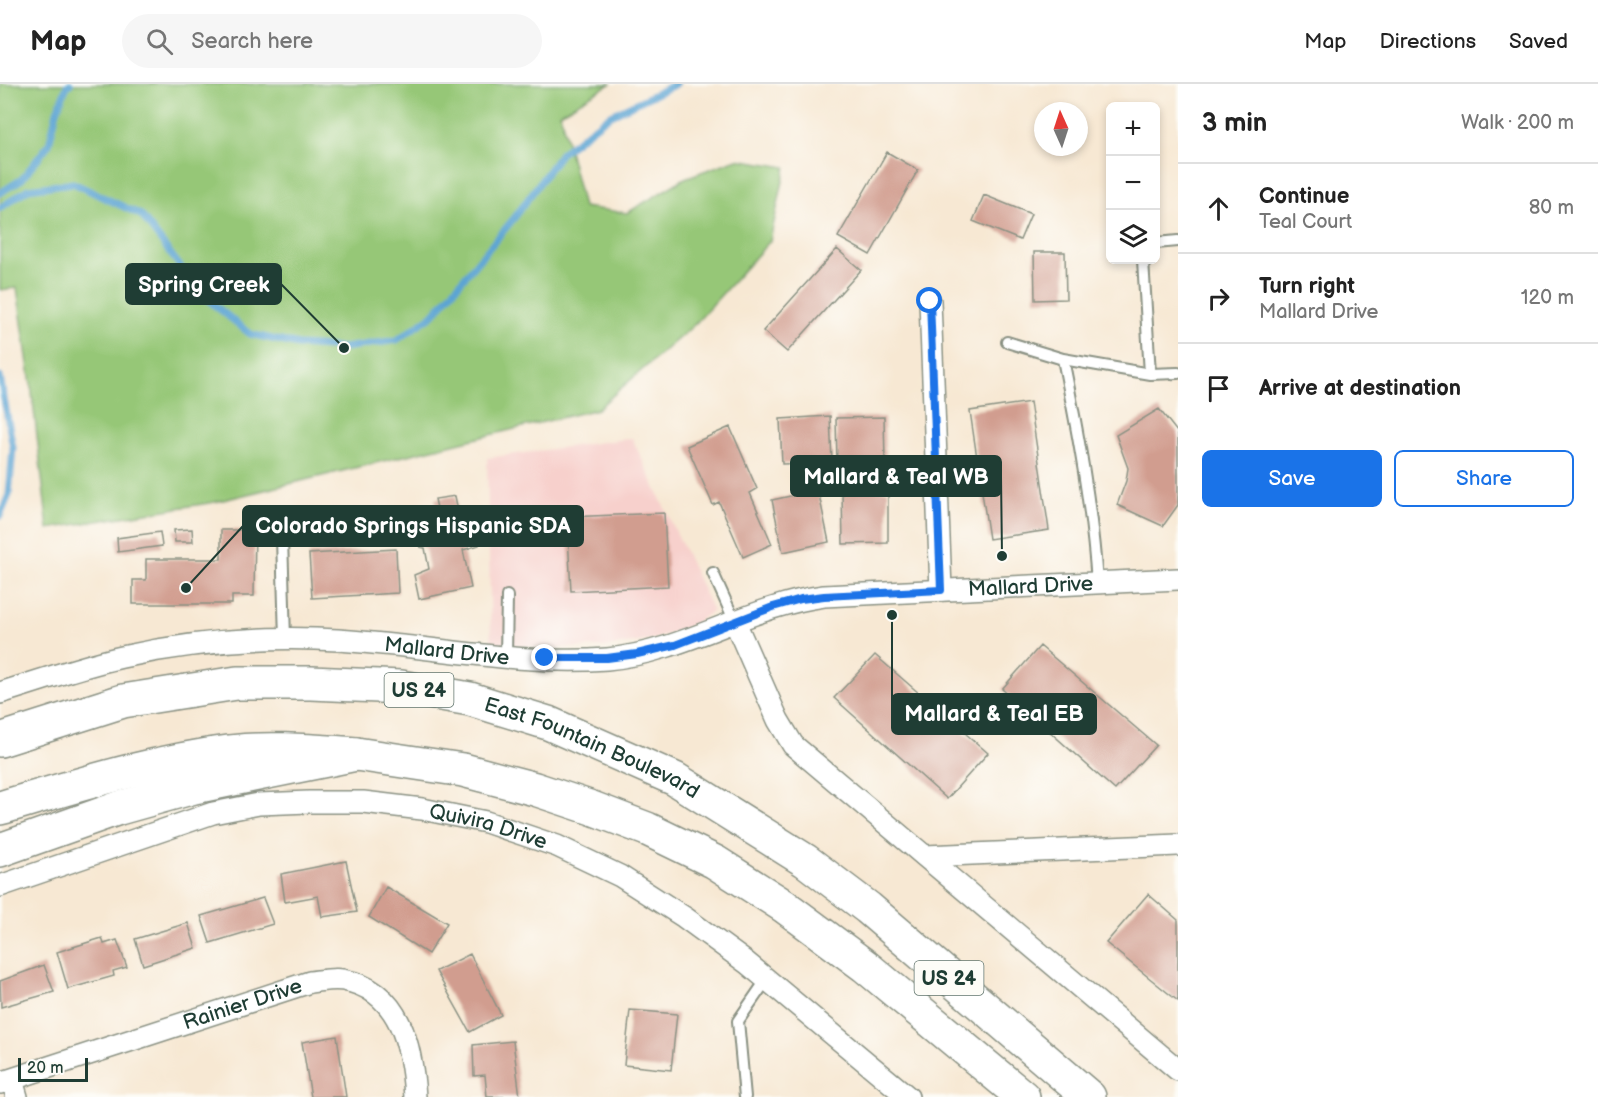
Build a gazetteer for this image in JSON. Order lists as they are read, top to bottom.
{
  "streets": {
    "highway": ["US 24", "East Fountain Boulevard"],
    "street": ["Mallard Drive", "Quivira Drive", "Rainier Drive"]
  },
  "places": [
    "Spring Creek",
    "Mallard & Teal WB",
    "Colorado Springs Hispanic SDA",
    "Mallard & Teal EB"
  ],
  "scale_bar": "20 m",
  "north": "top",
  "page": {
    "header": "Map",
    "search": "Search here",
    "nav": ["Map", "Directions", "Saved"],
    "heading": ["3 min", "Walk · 200 m"],
    "map_buttons": ["+", "−"],
    "list": [
      ["Continue", "Teal Court", "80 m"],
      ["Turn right", "Mallard Drive", "120 m"],
      "Arrive at destination"
    ],
    "buttons": ["Save", "Share"],
    "scale": "20 m"
  }
}
